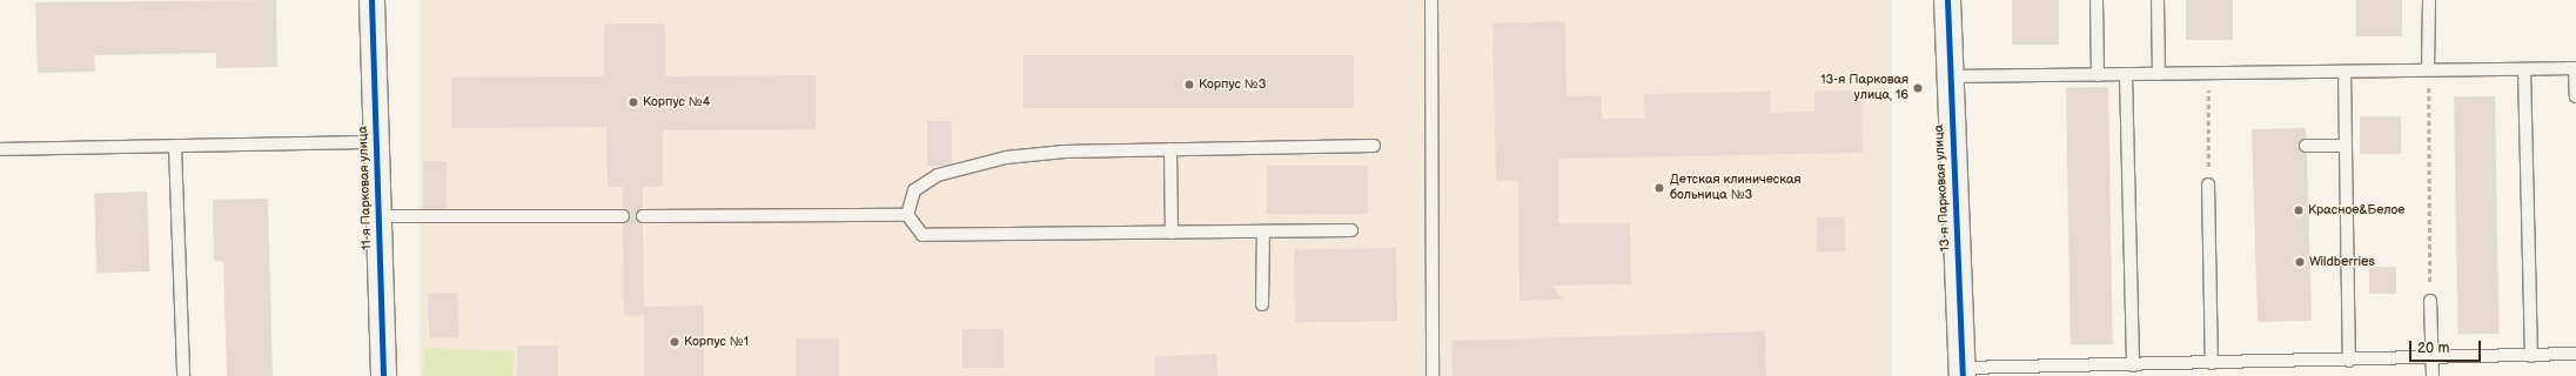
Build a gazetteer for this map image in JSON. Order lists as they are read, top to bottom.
{
  "streets": {
    "street": ["11-я Парковая улица", "13-я Парковая улица"]
  },
  "places": [
    "Корпус №3",
    "13-я Парковая улица, 16",
    "Корпус №4",
    "Детская клиническая больница №3",
    "Красное&Белое",
    "Wildberries",
    "Корпус №1"
  ],
  "scale_bar": "20 m"
}
